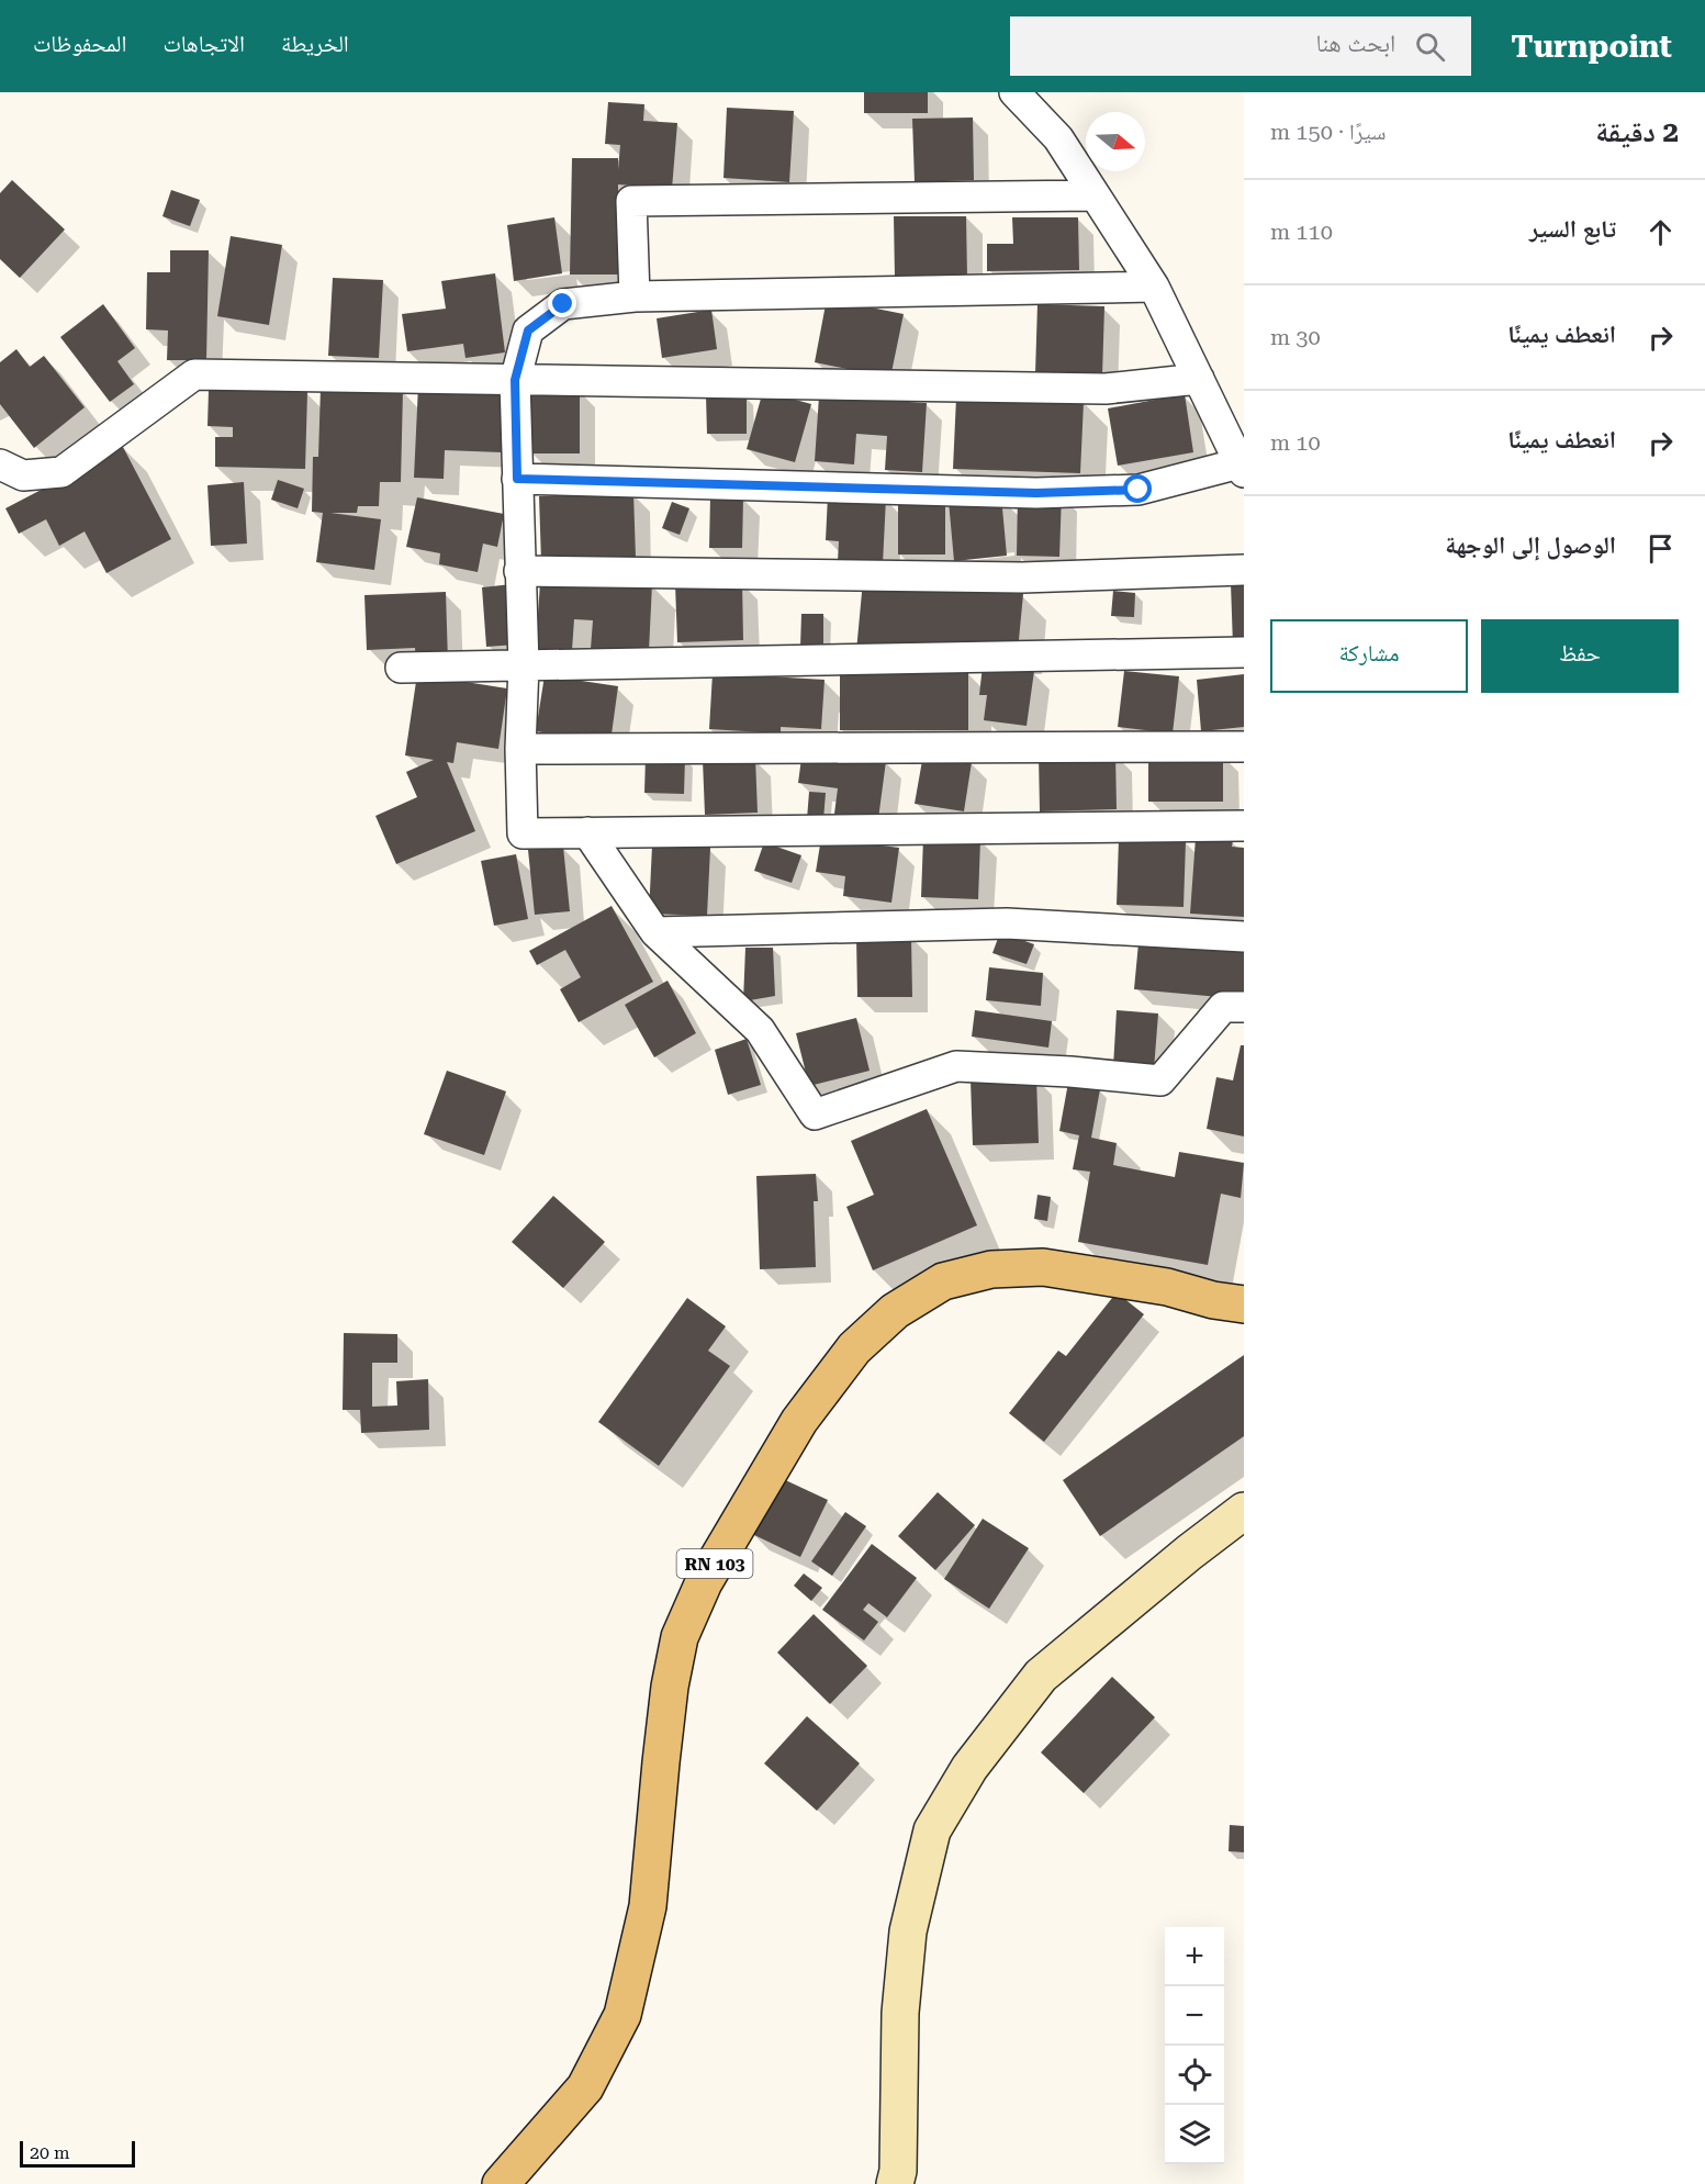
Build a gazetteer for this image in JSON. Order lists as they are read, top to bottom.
{
  "streets": {
    "main road": ["RN 103"]
  },
  "scale_bar": "20 m",
  "north": "right",
  "page": {
    "header": "Turnpoint",
    "search": "ابحث هنا",
    "nav": ["الخريطة", "الاتجاهات", "المحفوظات"],
    "heading": ["2 دقيقة", "سيرًا · 150 m"],
    "list": [
      ["تابع السير", "110 m"],
      ["انعطف يمينًا", "30 m"],
      ["انعطف يمينًا", "10 m"],
      "الوصول إلى الوجهة"
    ],
    "buttons": ["حفظ", "مشاركة"],
    "map_buttons": ["+", "−"],
    "scale": "20 m"
  }
}
